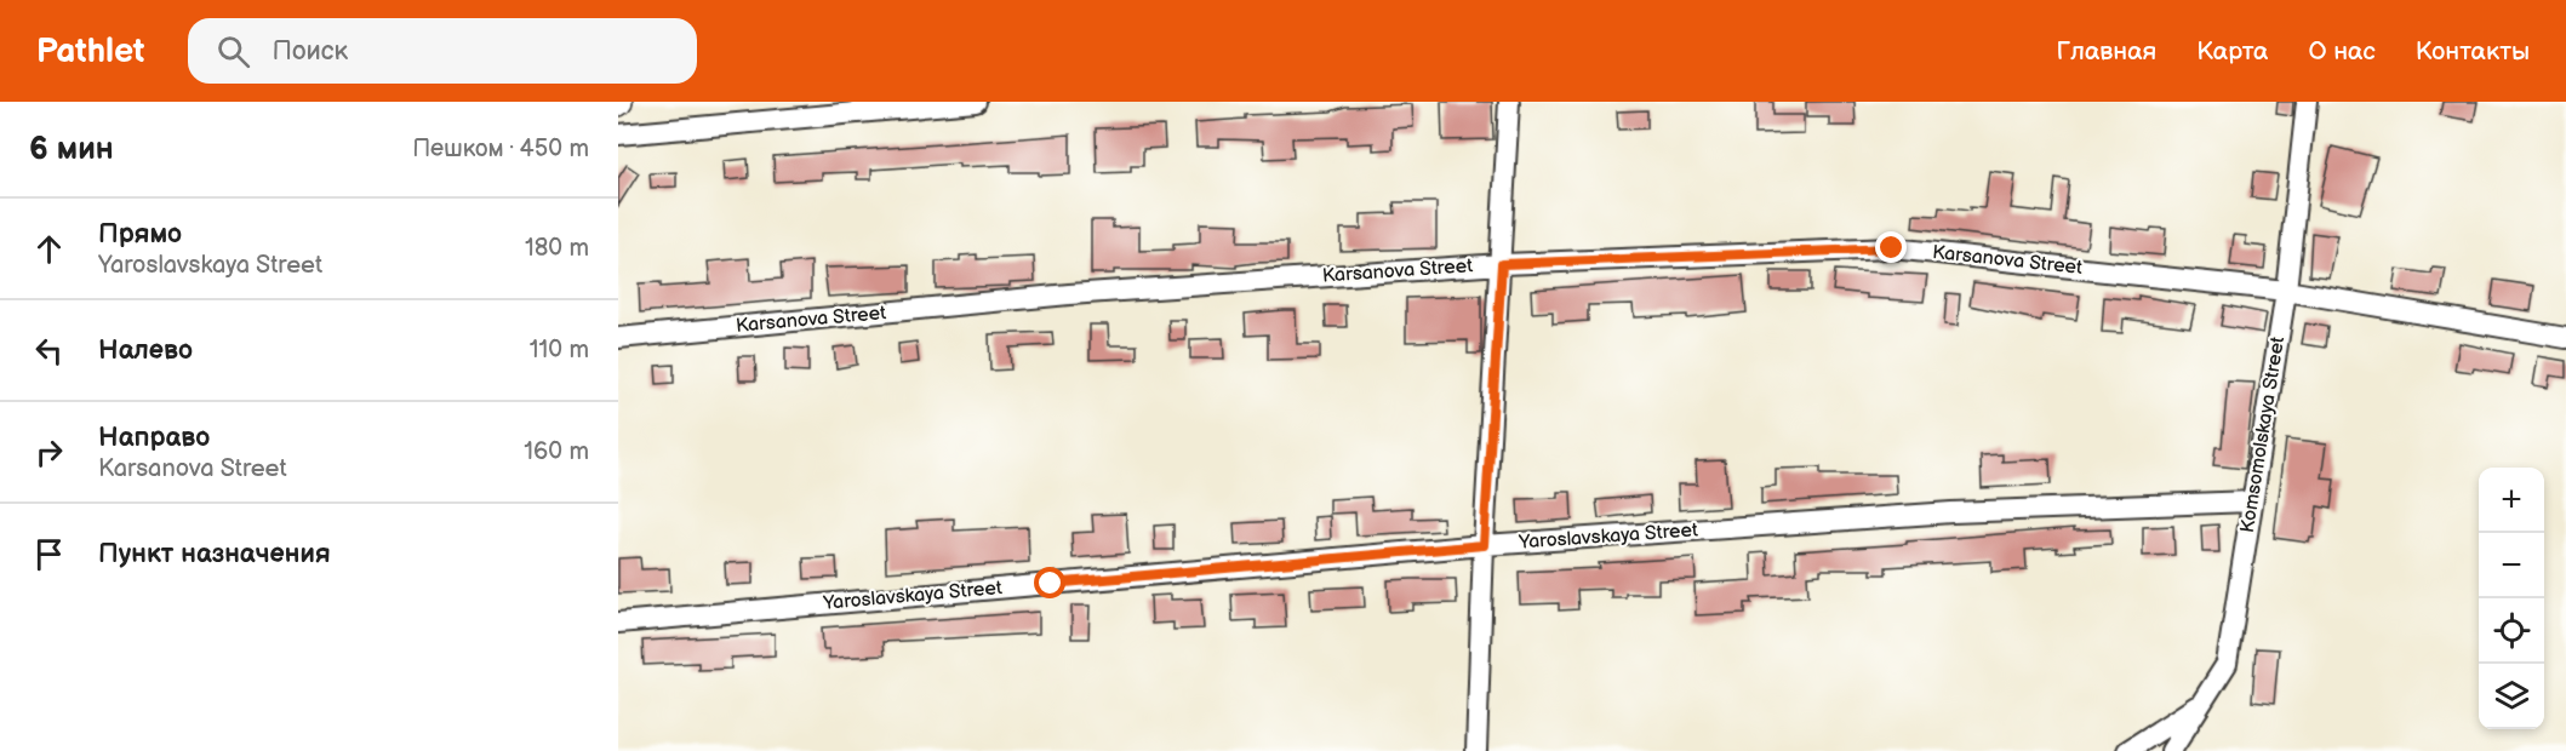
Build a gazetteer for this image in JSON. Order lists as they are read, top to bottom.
{
  "streets": {
    "street": ["Karsanova Street", "Komsomolskaya Street", "Yaroslavskaya Street"]
  },
  "crossings": [
    ["Karsanova Street", "Komsomolskaya Street"],
    ["Komsomolskaya Street", "Yaroslavskaya Street"]
  ],
  "page": {
    "header": "Pathlet",
    "search": "Поиск",
    "nav": [
      "Главная",
      "Карта",
      "О нас",
      "Контакты"
    ],
    "heading": ["6 мин", "Пешком · 450 m"],
    "list": [
      ["Прямо", "Yaroslavskaya Street", "180 m"],
      ["Налево", "110 m"],
      ["Направо", "Karsanova Street", "160 m"],
      "Пункт назначения"
    ],
    "map_buttons": ["+", "−"]
  }
}
